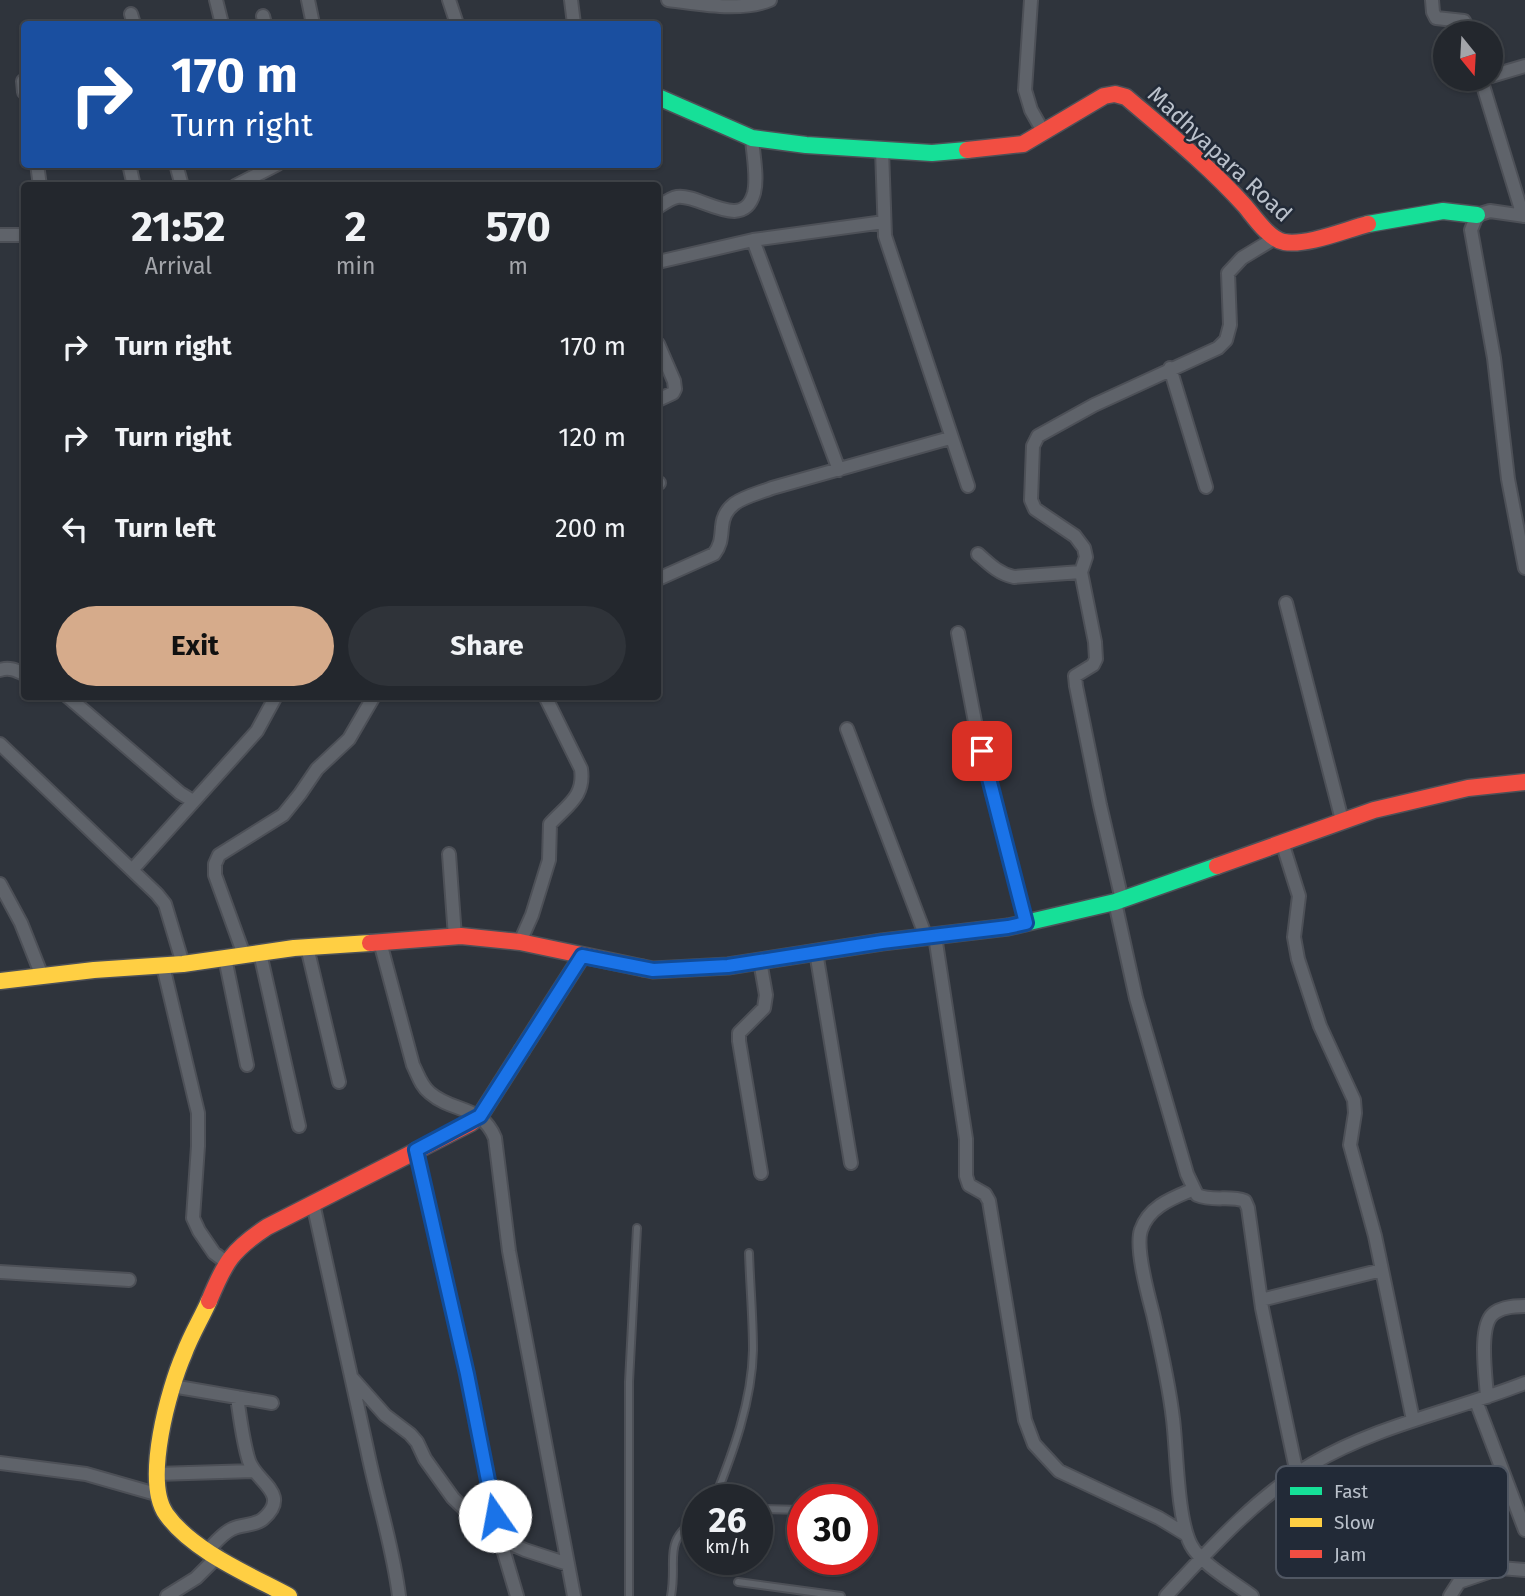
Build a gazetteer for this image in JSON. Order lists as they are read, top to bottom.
{
  "streets": {
    "street": ["Madhyapara Road"]
  },
  "legend": ["Fast", "Slow", "Jam"],
  "north": "bottom",
  "page": {
    "turn": ["170 m", "Turn right"],
    "eta": [
      "21:52",
      "Arrival",
      "2",
      "min",
      "570",
      "m"
    ],
    "list": [
      {
        "name": "Turn right",
        "value": "170 m"
      },
      {
        "name": "Turn right",
        "value": "120 m"
      },
      {
        "name": "Turn left",
        "value": "200 m"
      }
    ],
    "buttons": ["Exit", "Share"],
    "speed": "26 km/h",
    "limit": "30"
  }
}
